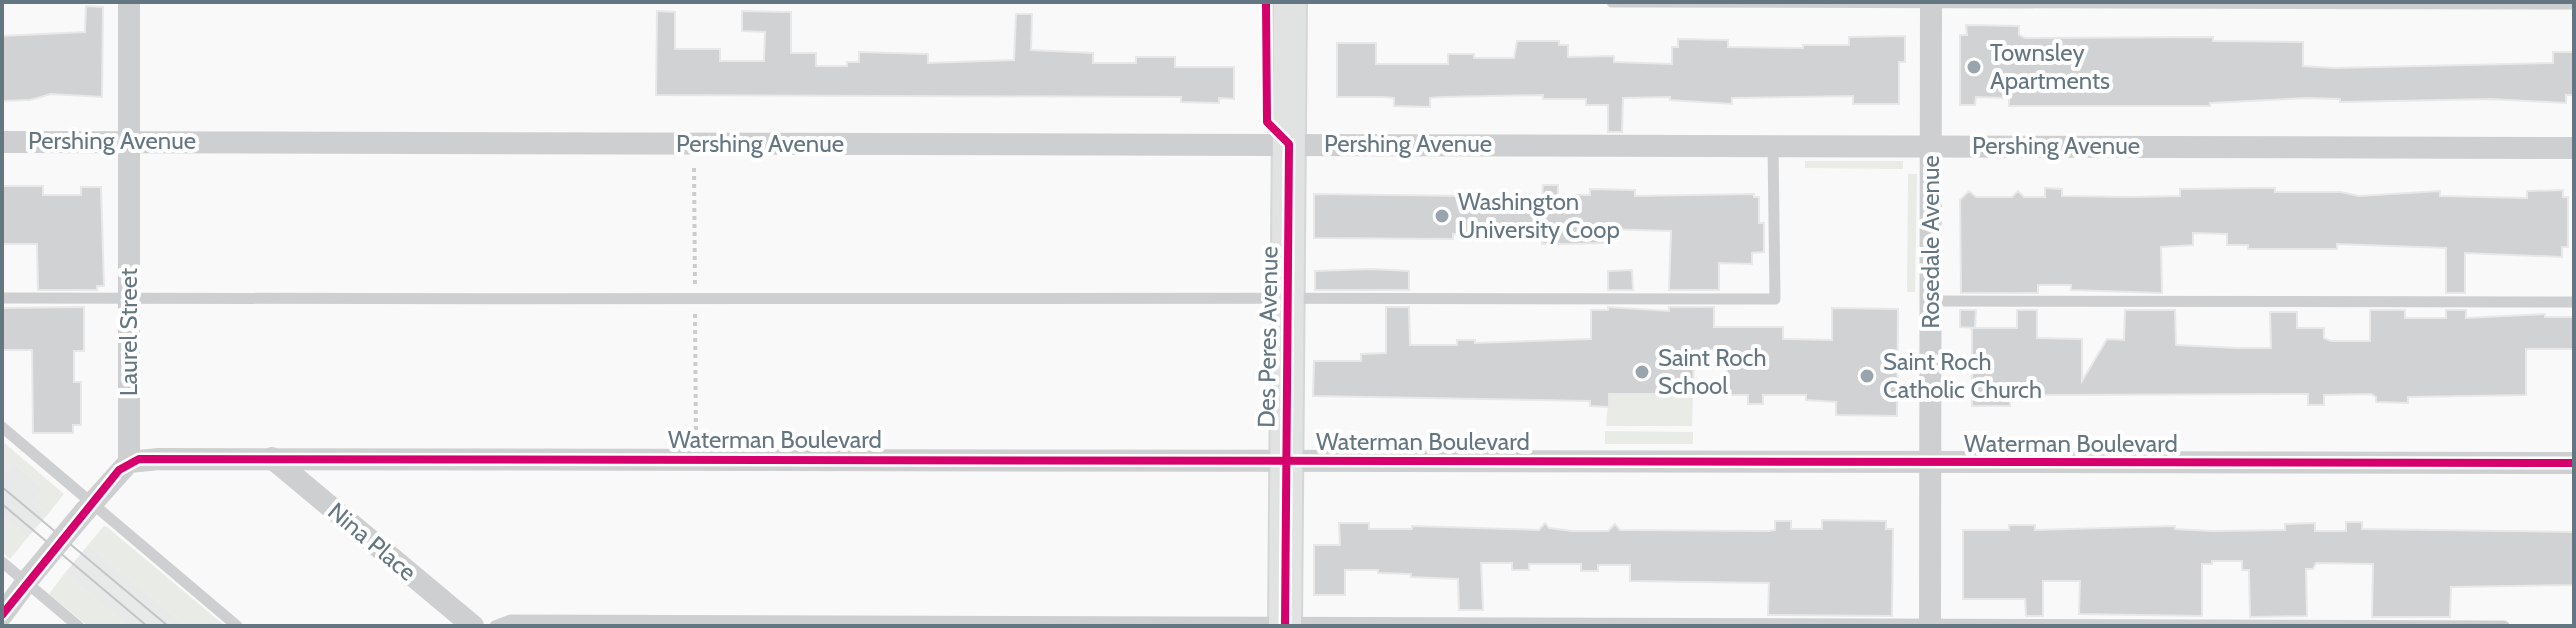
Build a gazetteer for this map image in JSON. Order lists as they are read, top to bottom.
{
  "streets": {
    "street": [
      "Pershing Avenue",
      "Rosedale Avenue",
      "Laurel Street",
      "Des Peres Avenue",
      "Waterman Boulevard",
      "Nina Place"
    ]
  },
  "crossings": [
    ["Pershing Avenue", "Rosedale Avenue"],
    ["Pershing Avenue", "Laurel Street"],
    ["Pershing Avenue", "Des Peres Avenue"],
    ["Rosedale Avenue", "Waterman Boulevard"],
    ["Laurel Street", "Waterman Boulevard"],
    ["Des Peres Avenue", "Waterman Boulevard"],
    ["Waterman Boulevard", "Nina Place"]
  ],
  "places": [
    "Townsley Apartments",
    "Washington University Coop",
    "Saint Roch School",
    "Saint Roch Catholic Church"
  ]
}
